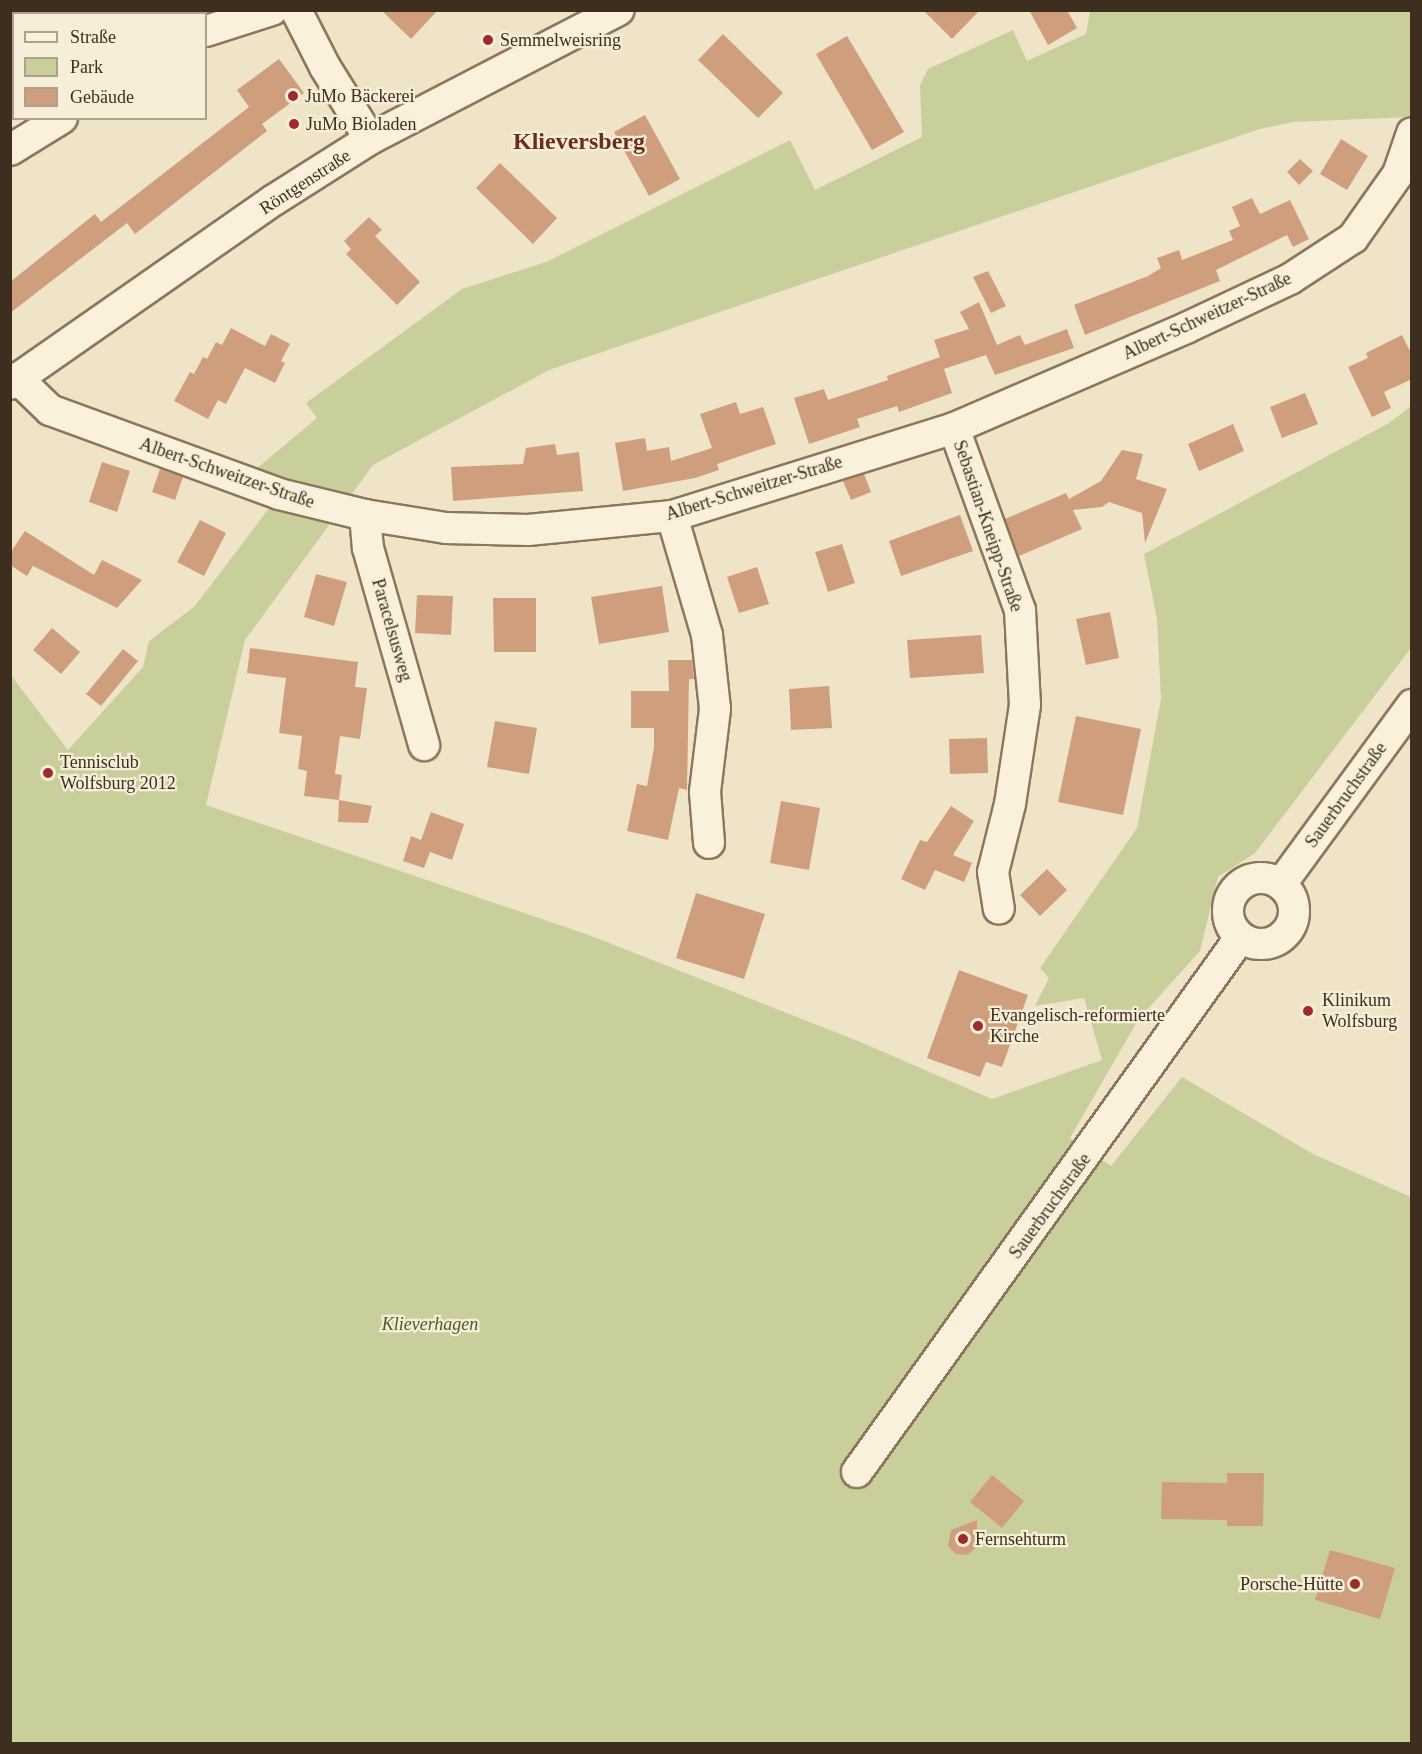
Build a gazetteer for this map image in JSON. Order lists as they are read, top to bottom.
{
  "streets": {
    "street": [
      "Röntgenstraße",
      "Albert-Schweitzer-Straße",
      "Sebastian-Kneipp-Straße",
      "Paracelsusweg",
      "Sauerbruchstraße"
    ]
  },
  "crossings": [
    ["Röntgenstraße", "Albert-Schweitzer-Straße"],
    ["Albert-Schweitzer-Straße", "Sebastian-Kneipp-Straße"],
    ["Albert-Schweitzer-Straße", "Paracelsusweg"]
  ],
  "districts": ["Klieversberg"],
  "parks": ["Klieverhagen"],
  "places": [
    "Semmelweisring",
    "JuMo Bäckerei",
    "JuMo Bioladen",
    "Tennisclub Wolfsburg 2012",
    "Klinikum Wolfsburg",
    "Evangelisch-reformierte Kirche",
    "Fernsehturm",
    "Porsche-Hütte"
  ],
  "legend": ["Straße", "Park", "Gebäude"]
}
